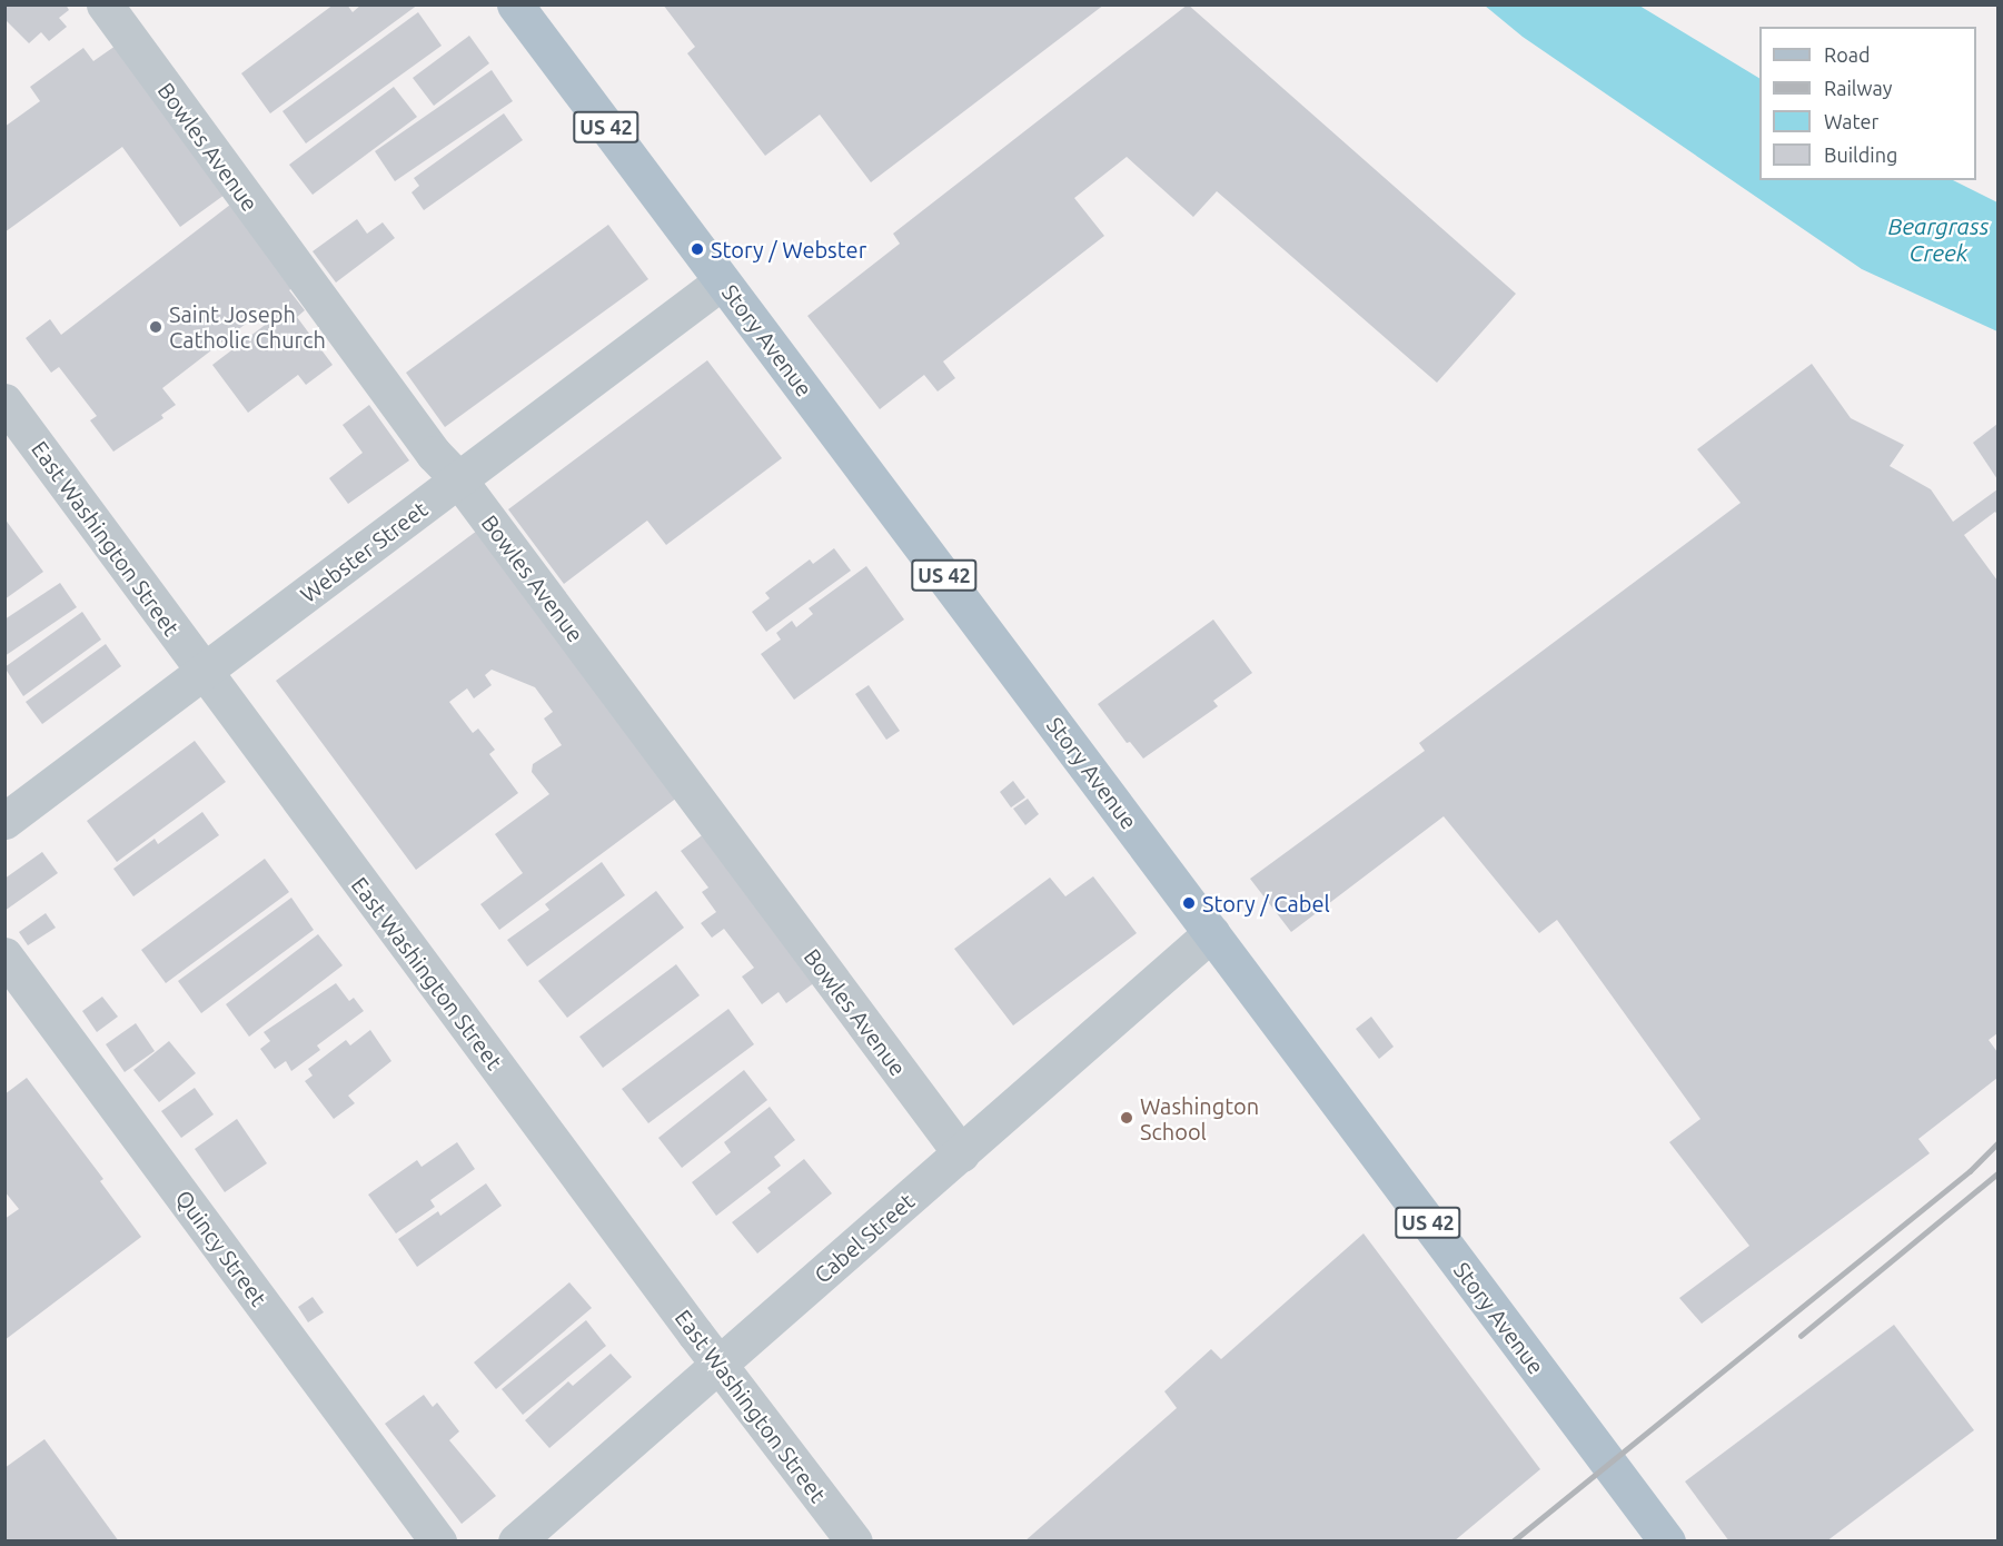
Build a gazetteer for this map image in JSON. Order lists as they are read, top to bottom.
{
  "streets": {
    "main road": ["US 42", "Story Avenue"],
    "street": [
      "Bowles Avenue",
      "East Washington Street",
      "Webster Street",
      "Cabel Street",
      "Quincy Street"
    ]
  },
  "crossings": [
    ["Bowles Avenue", "Webster Street"],
    ["Bowles Avenue", "Cabel Street"],
    ["Story Avenue", "Webster Street"],
    ["Story Avenue", "Cabel Street"],
    ["East Washington Street", "Webster Street"],
    ["East Washington Street", "Cabel Street"]
  ],
  "water": ["Beargrass Creek"],
  "places": [
    "Story / Webster",
    "Saint Joseph Catholic Church",
    "Story / Cabel",
    "Washington School"
  ],
  "legend": [
    "Road",
    "Railway",
    "Water",
    "Building"
  ]
}
